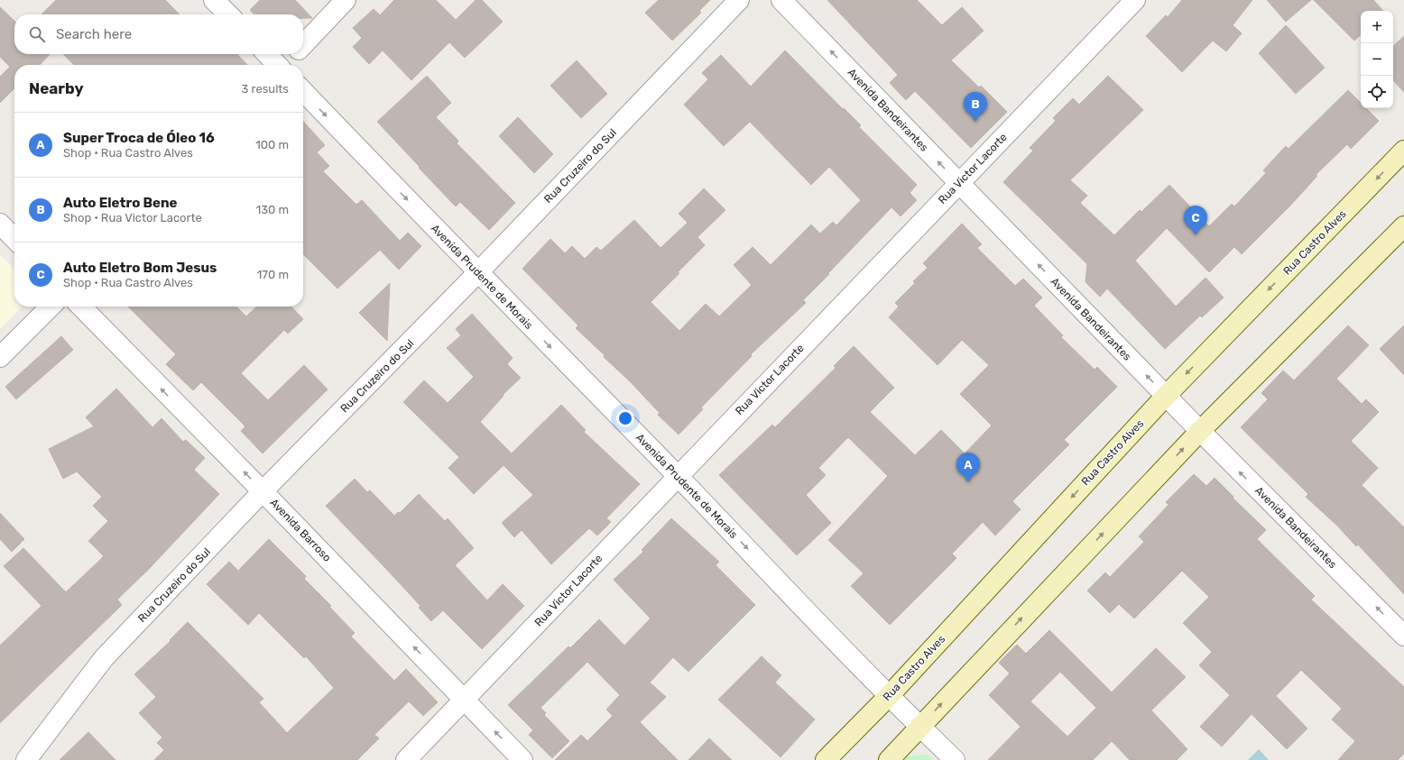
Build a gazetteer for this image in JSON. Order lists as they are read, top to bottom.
{
  "streets": {
    "main road": ["Rua Castro Alves"],
    "street": [
      "Avenida Bandeirantes",
      "Rua Cruzeiro do Sul",
      "Rua Victor Lacorte",
      "Avenida Prudente de Morais",
      "Avenida Barroso"
    ]
  },
  "crossings": [
    ["Avenida Bandeirantes", "Rua Victor Lacorte"],
    ["Avenida Bandeirantes", "Rua Castro Alves"],
    ["Rua Cruzeiro do Sul", "Avenida Prudente de Morais"],
    ["Rua Cruzeiro do Sul", "Avenida Barroso"],
    ["Rua Victor Lacorte", "Avenida Prudente de Morais"],
    ["Rua Victor Lacorte", "Avenida Barroso"],
    ["Rua Castro Alves", "Avenida Prudente de Morais"]
  ],
  "one_way": ["Avenida Bandeirantes", "Avenida Prudente de Morais", "Avenida Barroso"],
  "page": {
    "map_buttons": ["+", "−"],
    "search": "Search here",
    "heading": ["Nearby", "3 results"],
    "pins": ["B", "C", "A"],
    "list": [
      {
        "mark": "A",
        "name": "Super Troca de Óleo 16",
        "note": "Shop · Rua Castro Alves",
        "value": "100 m"
      },
      {
        "mark": "B",
        "name": "Auto Eletro Bene",
        "note": "Shop · Rua Victor Lacorte",
        "value": "130 m"
      },
      {
        "mark": "C",
        "name": "Auto Eletro Bom Jesus",
        "note": "Shop · Rua Castro Alves",
        "value": "170 m"
      }
    ]
  }
}
